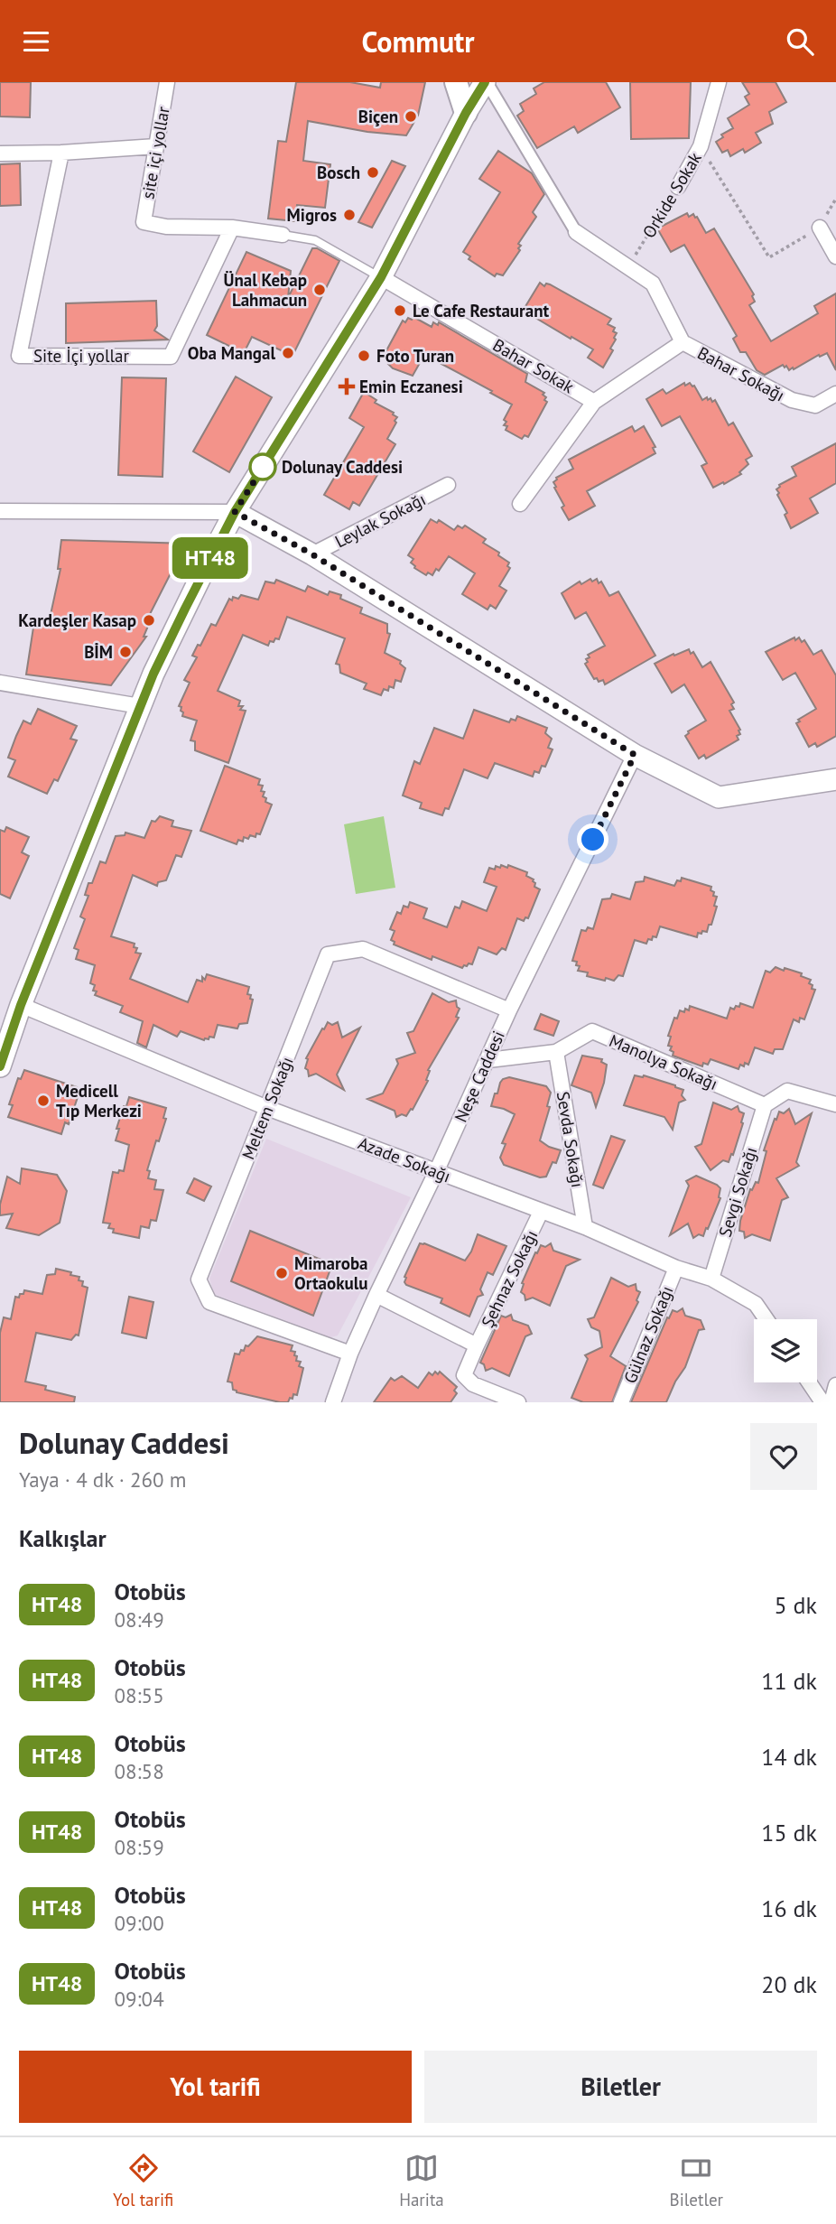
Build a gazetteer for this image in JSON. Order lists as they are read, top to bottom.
{
  "streets": {
    "street": [
      "site içi yollar",
      "Orkide Sokak",
      "Site İçi yollar",
      "Bahar Sokak",
      "Bahar Sokağı",
      "Leylak Sokağı",
      "Manolya Sokağı",
      "Neşe Caddesi",
      "Meltem Sokağı",
      "Sevda Sokağı",
      "Azade Sokağı",
      "Sevgi Sokağı",
      "Şehnaz Sokağı",
      "Gülnaz Sokağı"
    ]
  },
  "crossings": [
    ["site içi yollar", "Site İçi yollar"],
    ["Bahar Sokak", "Bahar Sokağı"],
    ["Manolya Sokağı", "Neşe Caddesi"],
    ["Manolya Sokağı", "Sevda Sokağı"],
    ["Manolya Sokağı", "Sevgi Sokağı"],
    ["Neşe Caddesi", "Meltem Sokağı"],
    ["Neşe Caddesi", "Azade Sokağı"],
    ["Meltem Sokağı", "Azade Sokağı"],
    ["Sevda Sokağı", "Azade Sokağı"],
    ["Azade Sokağı", "Sevgi Sokağı"],
    ["Azade Sokağı", "Şehnaz Sokağı"],
    ["Azade Sokağı", "Gülnaz Sokağı"]
  ],
  "places": {
    "other": [
      "Biçen",
      "Bosch",
      "Migros",
      "Ünal Kebap Lahmacun",
      "Le Cafe Restaurant",
      "Oba Mangal",
      "Foto Turan",
      "Dolunay Caddesi",
      "Kardeşler Kasap",
      "BİM",
      "Medicell Tıp Merkezi",
      "Mimaroba Ortaokulu"
    ],
    "health": ["Emin Eczanesi"]
  },
  "lines": ["bus line HT48"],
  "page": {
    "header": "Commutr",
    "on_map": "HT48",
    "heading": [
      ["Dolunay Caddesi", "Yaya · 4 dk · 260 m"],
      "Kalkışlar"
    ],
    "list": [
      {
        "mark": "HT48",
        "name": "Otobüs",
        "note": "08:49",
        "value": "5 dk"
      },
      {
        "mark": "HT48",
        "name": "Otobüs",
        "note": "08:55",
        "value": "11 dk"
      },
      {
        "mark": "HT48",
        "name": "Otobüs",
        "note": "08:58",
        "value": "14 dk"
      },
      {
        "mark": "HT48",
        "name": "Otobüs",
        "note": "08:59",
        "value": "15 dk"
      },
      {
        "mark": "HT48",
        "name": "Otobüs",
        "note": "09:00",
        "value": "16 dk"
      },
      {
        "mark": "HT48",
        "name": "Otobüs",
        "note": "09:04",
        "value": "20 dk"
      }
    ],
    "buttons": ["Yol tarifi", "Biletler"],
    "tabs": ["Yol tarifi", "Harita", "Biletler"]
  }
}
